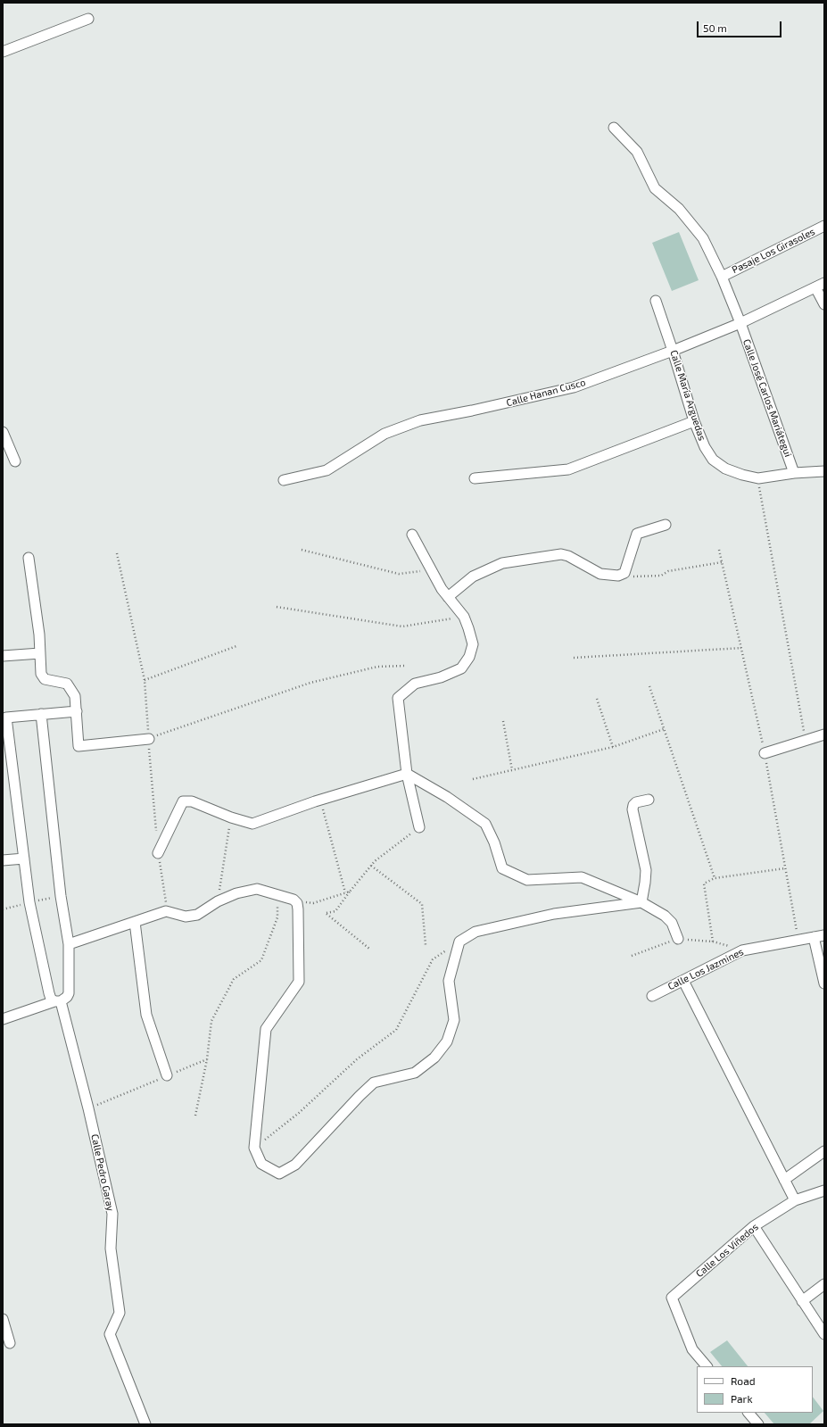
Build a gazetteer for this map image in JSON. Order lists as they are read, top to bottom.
{
  "streets": {
    "street": [
      "Pasaje Los Girasoles",
      "Calle Hanan Cusco",
      "Calle María Arguedas",
      "Calle José Carlos Mariátegui",
      "Calle Los Jazmines",
      "Calle Pedro Garay",
      "Calle Los Viñedos"
    ]
  },
  "crossings": [
    ["Pasaje Los Girasoles", "Calle José Carlos Mariátegui"],
    ["Calle Hanan Cusco", "Calle María Arguedas"],
    ["Calle Hanan Cusco", "Calle José Carlos Mariátegui"],
    ["Calle María Arguedas", "Calle José Carlos Mariátegui"]
  ],
  "legend": ["Road", "Park"],
  "scale_bar": "50 m"
}
